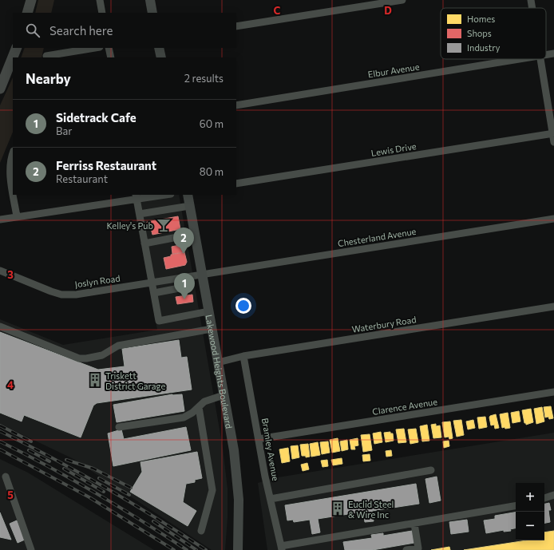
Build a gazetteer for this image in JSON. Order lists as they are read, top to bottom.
{
  "streets": {
    "main road": ["Lakewood Heights Boulevard"],
    "street": [
      "Elbur Avenue",
      "Lewis Drive",
      "Chesterland Avenue",
      "Joslyn Road",
      "Waterbury Road",
      "Clarence Avenue",
      "Bramley Avenue"
    ]
  },
  "crossings": [
    ["Chesterland Avenue", "Joslyn Road"],
    ["Chesterland Avenue", "Lakewood Heights Boulevard"],
    ["Joslyn Road", "Lakewood Heights Boulevard"],
    ["Waterbury Road", "Lakewood Heights Boulevard"],
    ["Waterbury Road", "Bramley Avenue"],
    ["Clarence Avenue", "Bramley Avenue"]
  ],
  "places": {
    "bar": ["Kelley's Pub"],
    "building": ["Triskett District Garage", "Euclid Steel & Wire Inc"]
  },
  "legend": ["Homes", "Shops", "Industry"],
  "page": {
    "search": "Search here",
    "heading": ["Nearby", "2 results"],
    "list": [
      {
        "mark": "1",
        "name": "Sidetrack Cafe",
        "note": "Bar",
        "value": "60 m"
      },
      {
        "mark": "2",
        "name": "Ferriss Restaurant",
        "note": "Restaurant",
        "value": "80 m"
      }
    ],
    "pins": ["2", "1"],
    "map_buttons": ["+", "−"]
  },
  "grid": {
    "columns": ["C", "D"],
    "rows": ["3", "4", "5"]
  }
}
